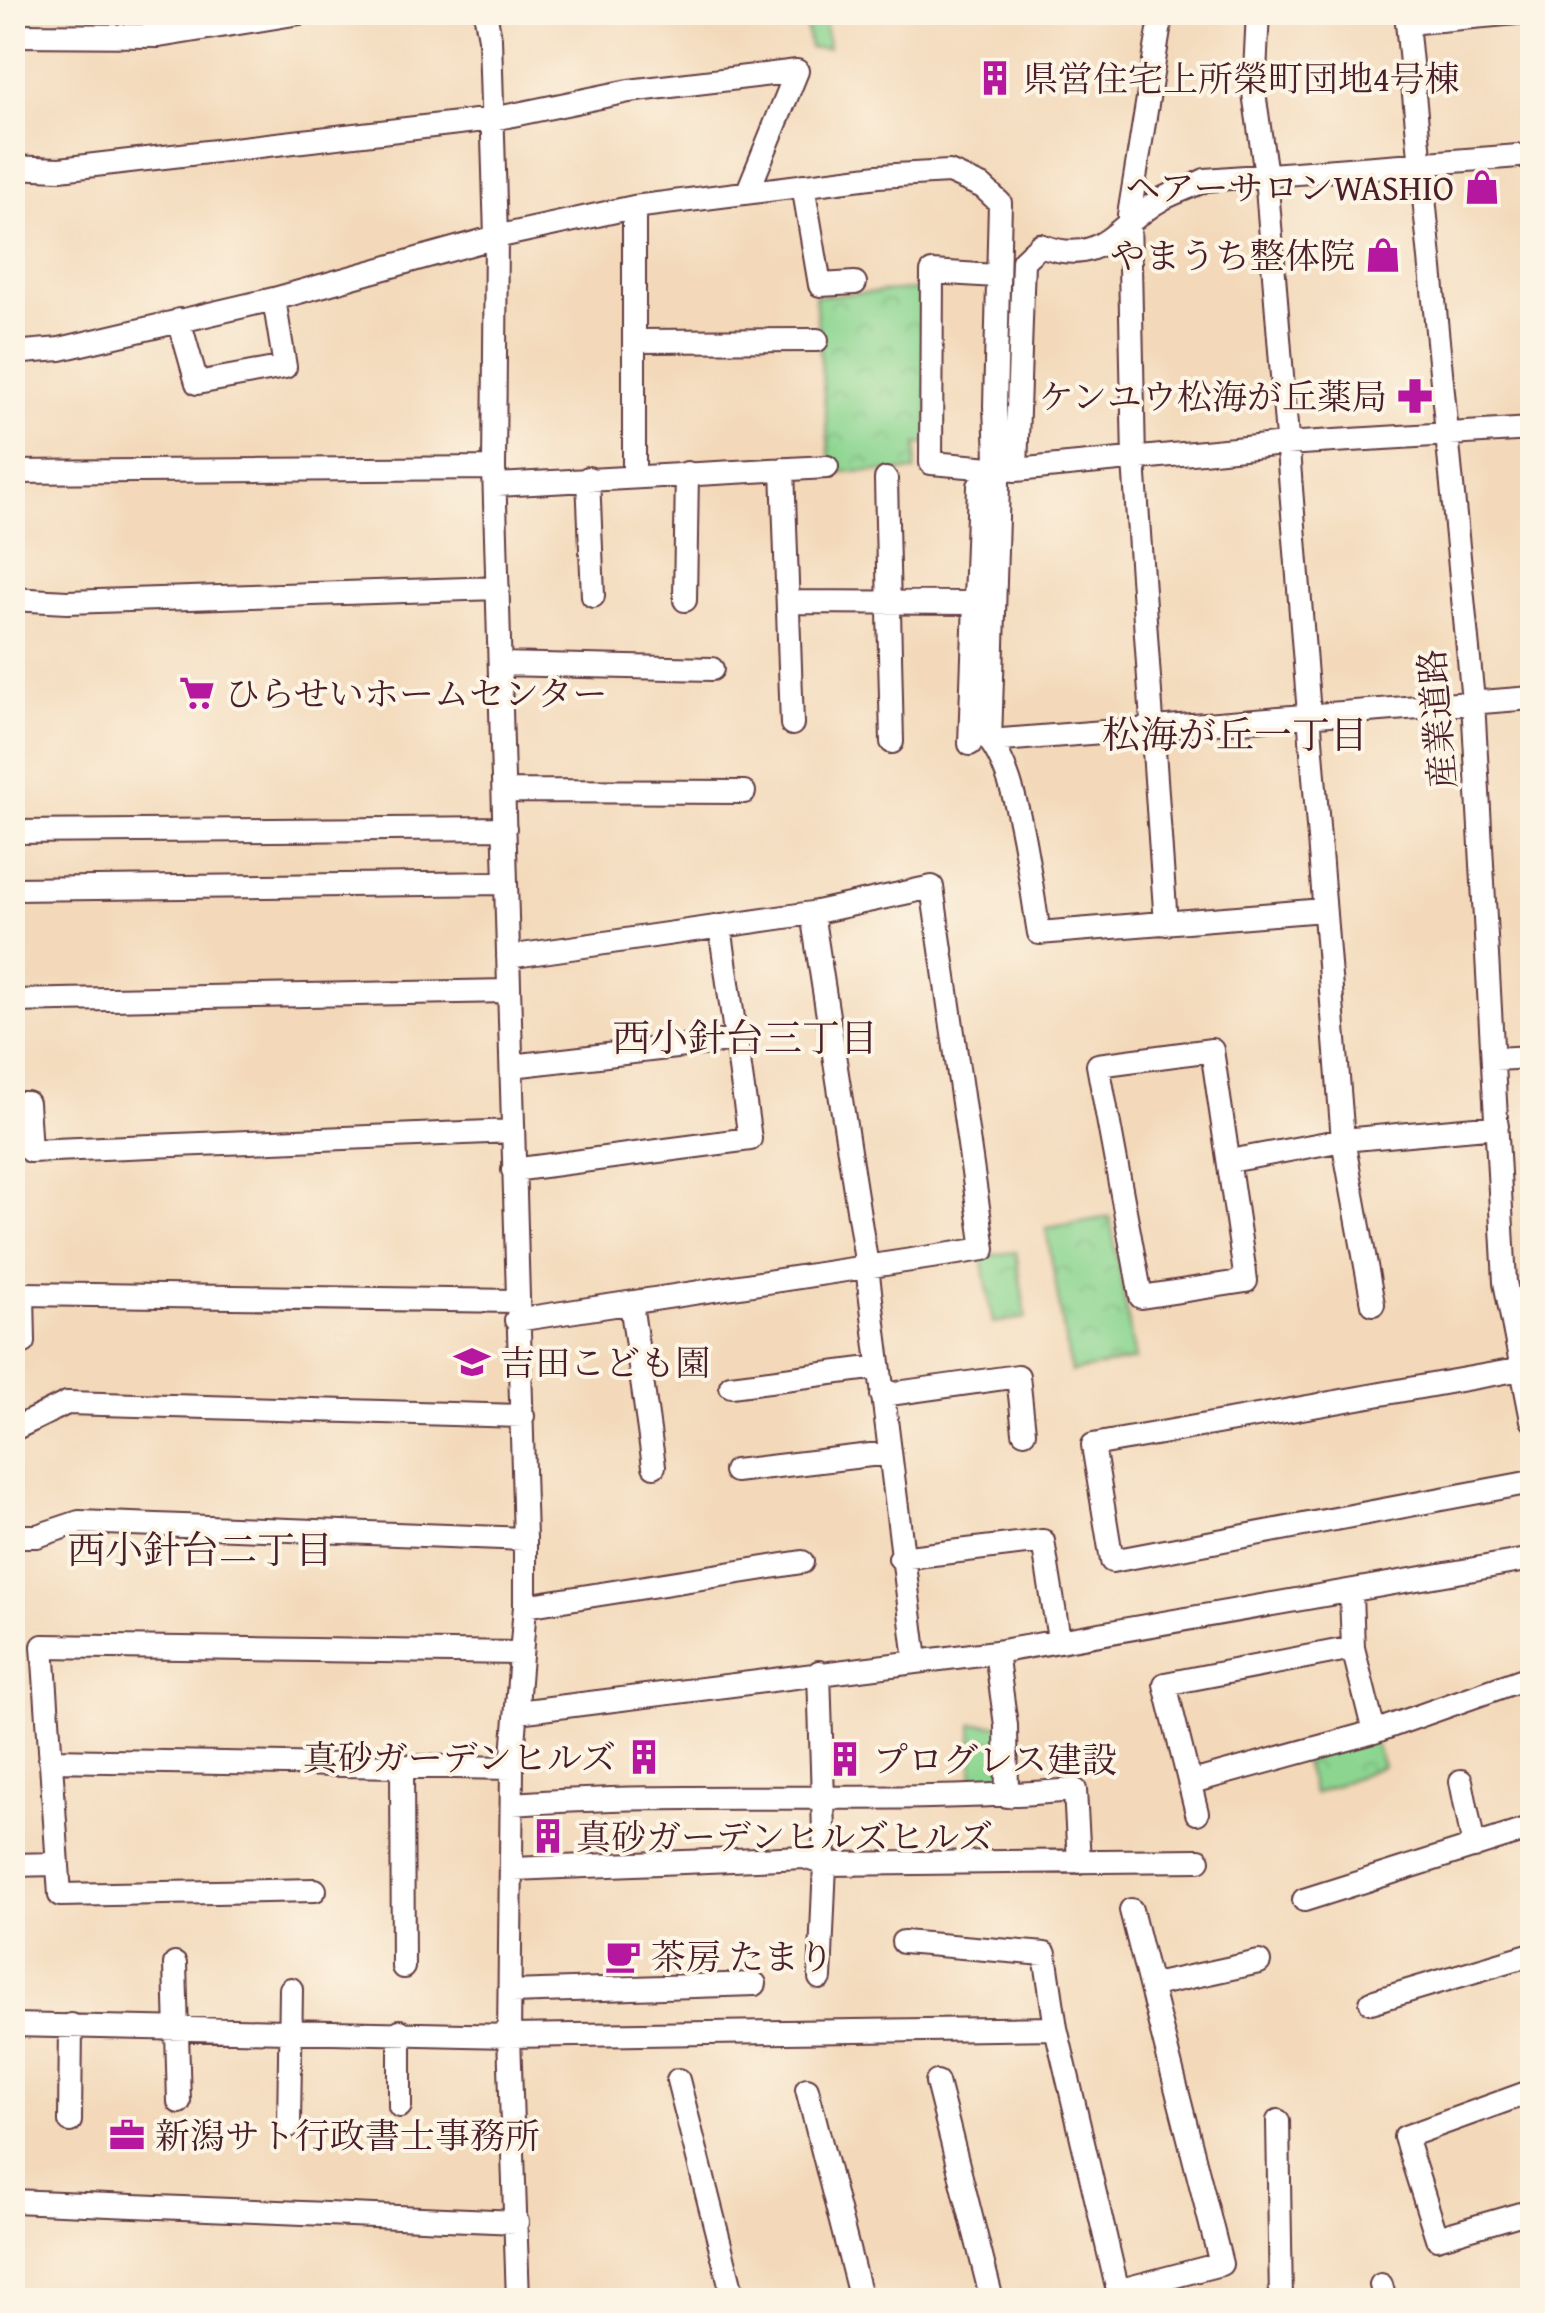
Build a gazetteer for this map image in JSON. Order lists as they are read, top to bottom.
{
  "streets": {
    "street": ["産業道路"]
  },
  "districts": ["松海が丘一丁目", "西小針台三丁目", "西小針台二丁目"],
  "places": {
    "building": [
      "県営住宅上所榮町団地4号棟",
      "真砂ガーデンヒルズ",
      "プログレス建設",
      "真砂ガーデンヒルズヒルズ"
    ],
    "shop": ["ヘアーサロンWASHIO", "やまうち整体院"],
    "pharmacy": ["ケンユウ松海が丘薬局"],
    "supermarket": ["ひらせいホームセンター"],
    "school or university": ["吉田こども園"],
    "cafe": ["茶房 たまり"],
    "office": ["新潟サト行政書士事務所"]
  }
}
